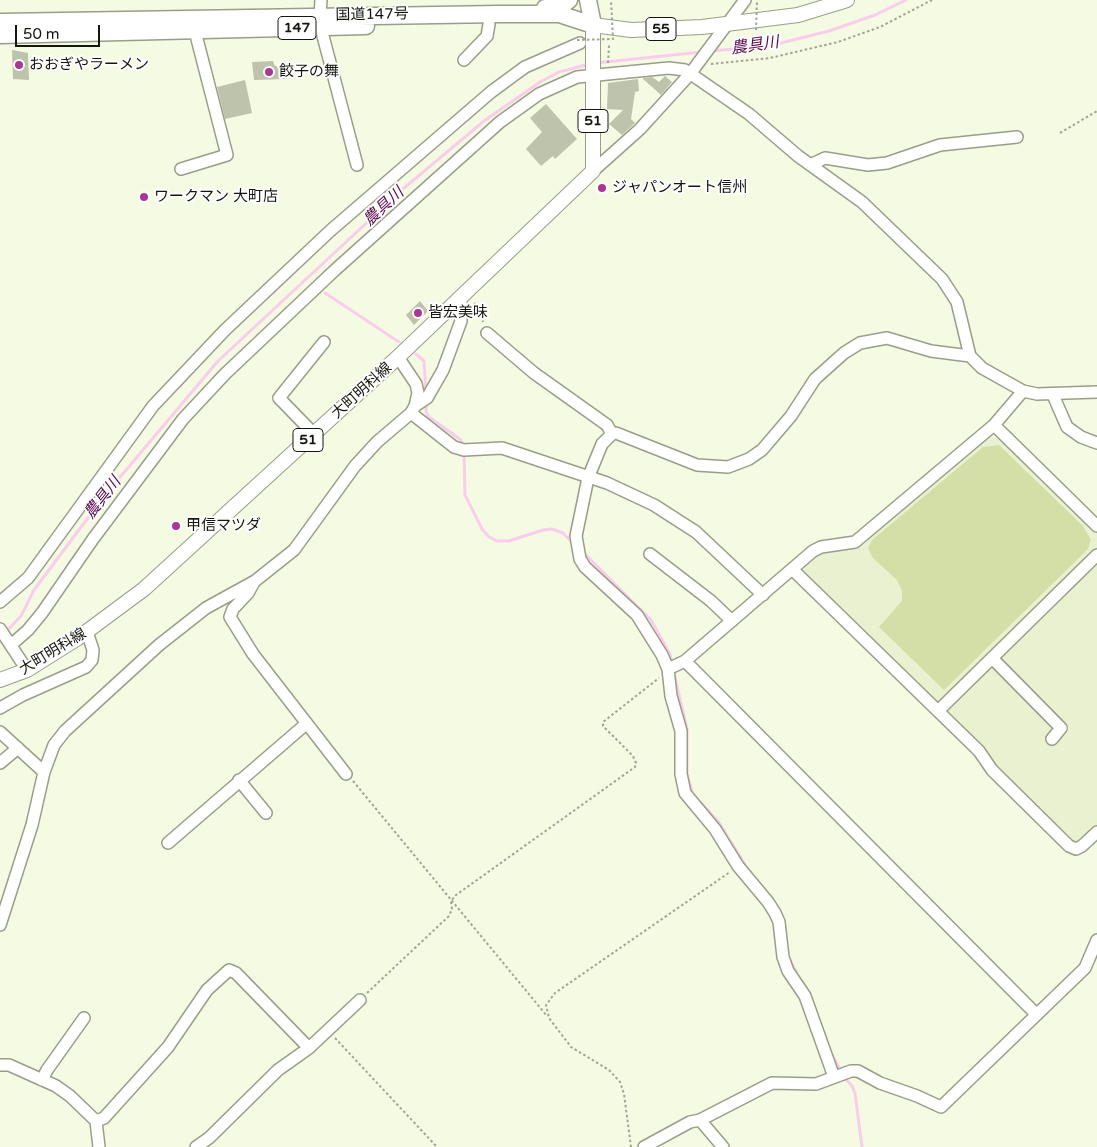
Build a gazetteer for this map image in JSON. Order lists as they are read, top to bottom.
{
  "streets": {
    "highway": ["国道147号", "147"],
    "main road": ["55", "51", "大町明科線"]
  },
  "crossings": [
    ["国道147号", "147"],
    ["国道147号", "55"],
    ["国道147号", "51"],
    ["55", "51"],
    ["51", "大町明科線"]
  ],
  "water": ["農具川"],
  "places": [
    "おおぎやラーメン",
    "餃子の舞",
    "ジャパンオート信州",
    "ワークマン 大町店",
    "皆宏美味",
    "甲信マツダ"
  ],
  "scale_bar": "50 m"
}
